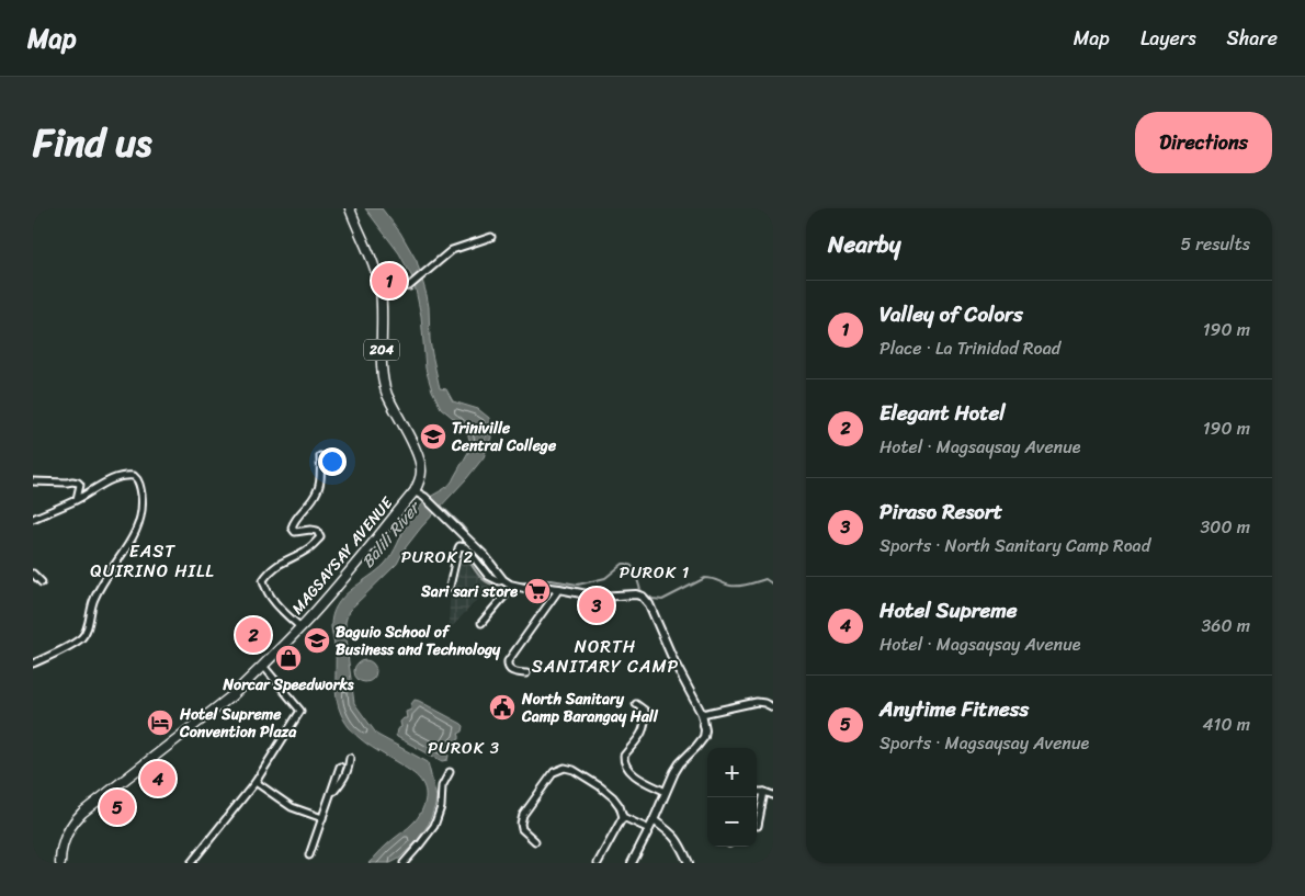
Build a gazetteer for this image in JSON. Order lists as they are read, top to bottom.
{
  "streets": {
    "highway": ["204", "MAGSAYSAY AVENUE"]
  },
  "crossings": [
    ["204", "MAGSAYSAY AVENUE"]
  ],
  "districts": [
    "EAST QUIRINO HILL",
    "PUROK 2",
    "PUROK 1",
    "NORTH SANITARY CAMP",
    "PUROK 3"
  ],
  "water": ["Balili River"],
  "places": {
    "school or university": ["Triniville Central College", "Baguio School of Business and Technology"],
    "supermarket": ["Sari sari store"],
    "shop": ["Norcar Speedworks"],
    "public building": ["North Sanitary Camp Barangay Hall"],
    "hotel": ["Hotel Supreme Convention Plaza"]
  },
  "page": {
    "header": "Map",
    "nav": ["Map", "Layers", "Share"],
    "title": "Find us",
    "buttons": "Directions",
    "heading": ["Nearby", "5 results"],
    "pins": [
      "1",
      "3",
      "2",
      "4",
      "5"
    ],
    "list": [
      {
        "mark": "1",
        "name": "Valley of Colors",
        "note": "Place · La Trinidad Road",
        "value": "190 m"
      },
      {
        "mark": "2",
        "name": "Elegant Hotel",
        "note": "Hotel · Magsaysay Avenue",
        "value": "190 m"
      },
      {
        "mark": "3",
        "name": "Piraso Resort",
        "note": "Sports · North Sanitary Camp Road",
        "value": "300 m"
      },
      {
        "mark": "4",
        "name": "Hotel Supreme",
        "note": "Hotel · Magsaysay Avenue",
        "value": "360 m"
      },
      {
        "mark": "5",
        "name": "Anytime Fitness",
        "note": "Sports · Magsaysay Avenue",
        "value": "410 m"
      }
    ],
    "map_buttons": ["+", "−"]
  }
}
